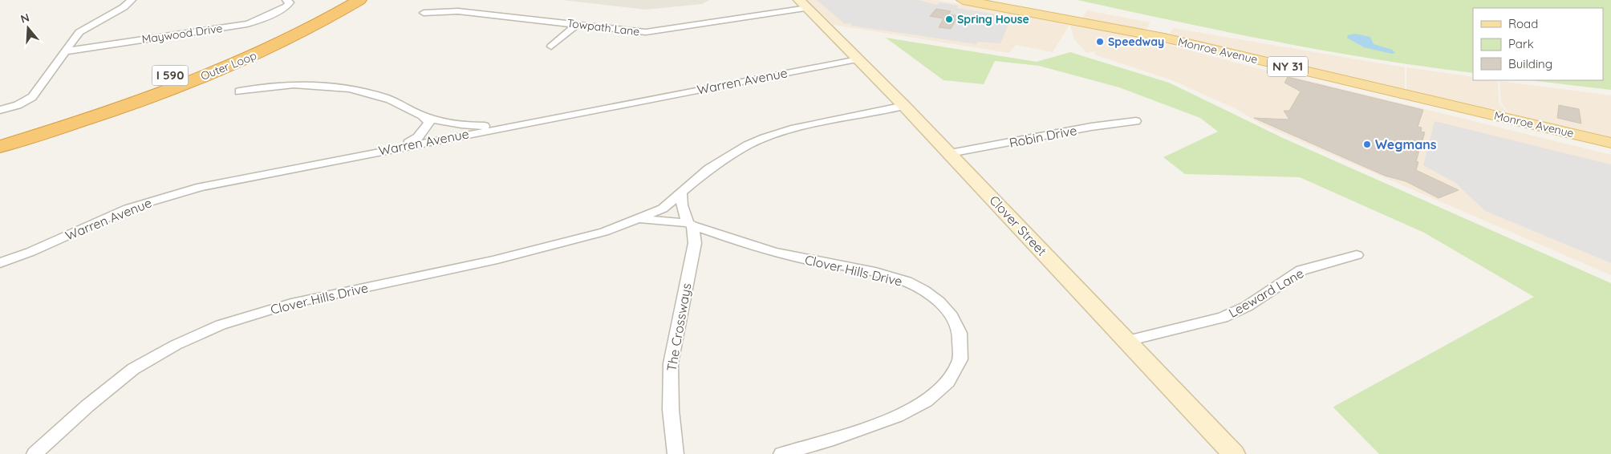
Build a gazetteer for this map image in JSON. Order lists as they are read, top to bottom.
{
  "streets": {
    "highway": ["Outer Loop", "I 590"],
    "main road": ["Monroe Avenue", "NY 31", "Clover Street"],
    "street": [
      "Towpath Lane",
      "Maywood Drive",
      "Warren Avenue",
      "Robin Drive",
      "Clover Hills Drive",
      "Leeward Lane",
      "The Crossways"
    ]
  },
  "crossings": [
    ["Towpath Lane", "Clover Street"],
    ["Warren Avenue", "Clover Street"],
    ["Robin Drive", "Clover Street"],
    ["Clover Street", "Clover Hills Drive"],
    ["Clover Street", "Leeward Lane"],
    ["Clover Hills Drive", "The Crossways"]
  ],
  "places": ["Spring House", "Speedway", "Wegmans"],
  "legend": ["Road", "Park", "Building"],
  "north": "top"
}
